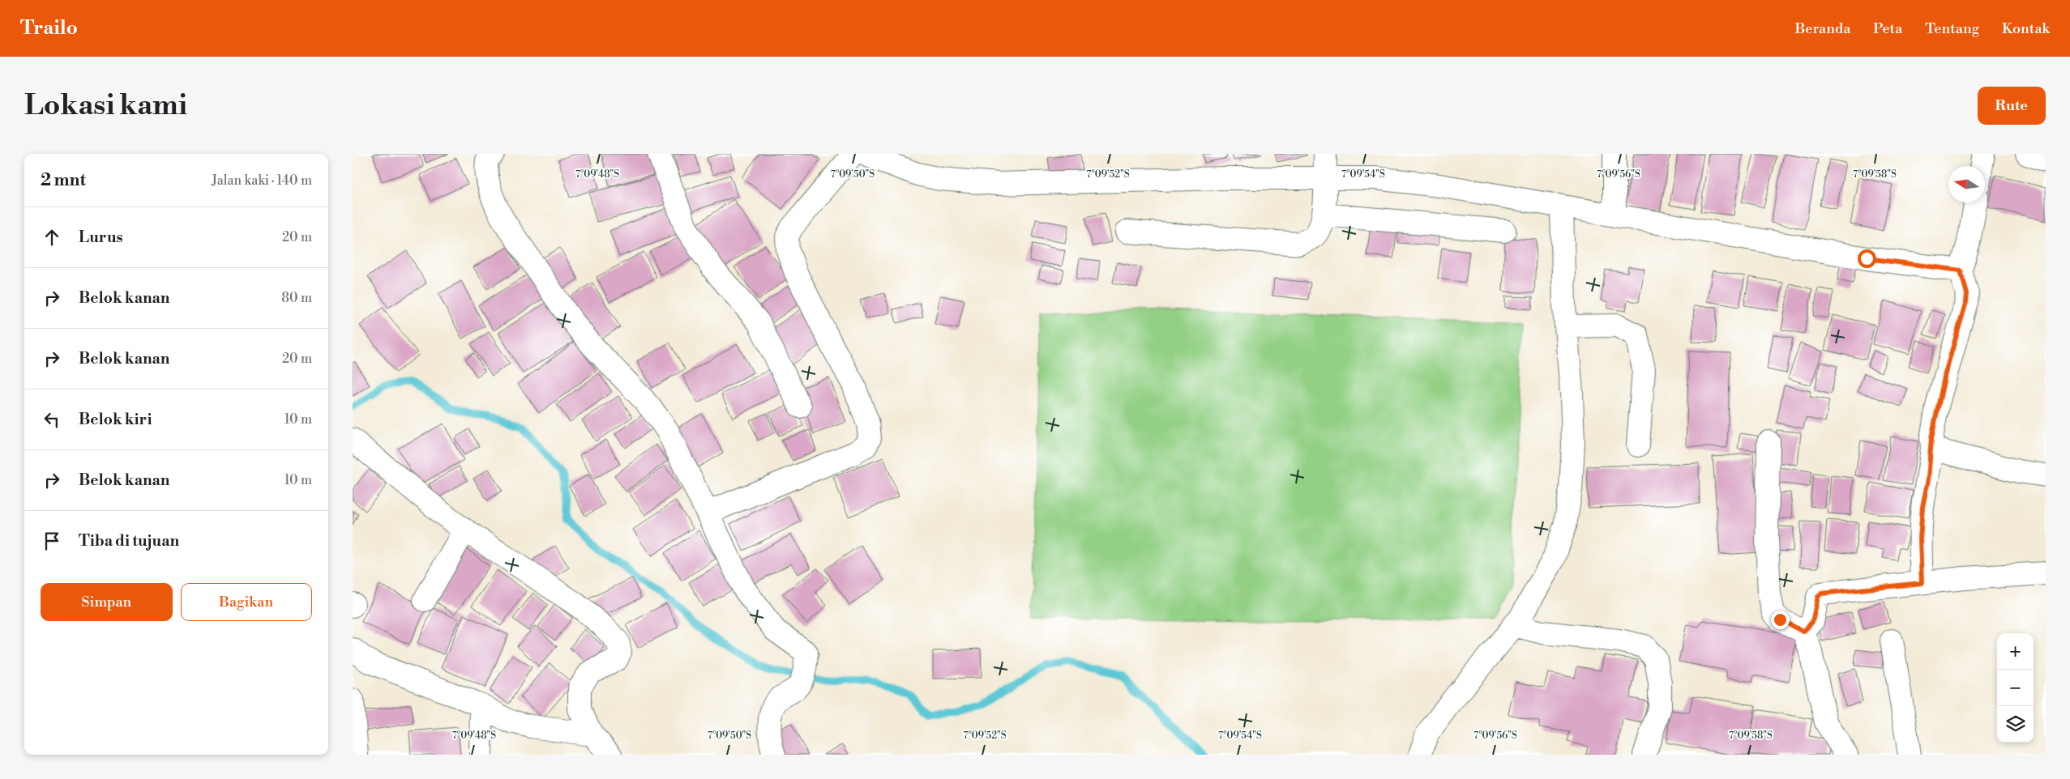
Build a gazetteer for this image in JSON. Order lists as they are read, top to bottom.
{
  "north": "left",
  "page": {
    "header": "Trailo",
    "nav": [
      "Beranda",
      "Peta",
      "Tentang",
      "Kontak"
    ],
    "buttons": [
      "Rute",
      ["Simpan", "Bagikan"]
    ],
    "title": "Lokasi kami",
    "heading": ["2 mnt", "Jalan kaki · 140 m"],
    "list": [
      ["Lurus", "20 m"],
      ["Belok kanan", "80 m"],
      ["Belok kanan", "20 m"],
      ["Belok kiri", "10 m"],
      ["Belok kanan", "10 m"],
      "Tiba di tujuan"
    ],
    "map_buttons": ["+", "−"]
  },
  "coordinates": [
    "7°09'48\"S",
    "7°09'50\"S",
    "7°09'52\"S",
    "7°09'54\"S",
    "7°09'56\"S",
    "7°09'58\"S"
  ]
}
